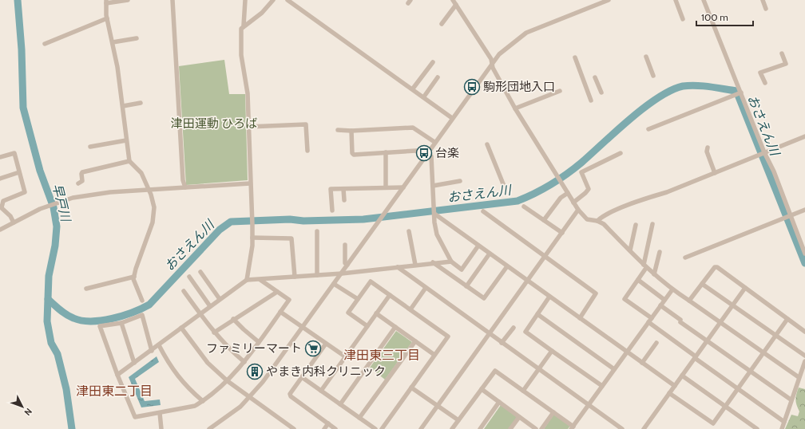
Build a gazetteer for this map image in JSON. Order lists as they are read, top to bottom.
{
  "districts": ["津田東三丁目", "津田東二丁目"],
  "water": ["おさえん川", "早戸川"],
  "parks": ["津田運動 ひろば"],
  "places": {
    "bus stop": ["駒形団地入口", "台楽"],
    "supermarket": ["ファミリーマート"],
    "building": ["やまき内科クリニック"]
  },
  "scale_bar": "100 m",
  "north": "bottom right"
}
